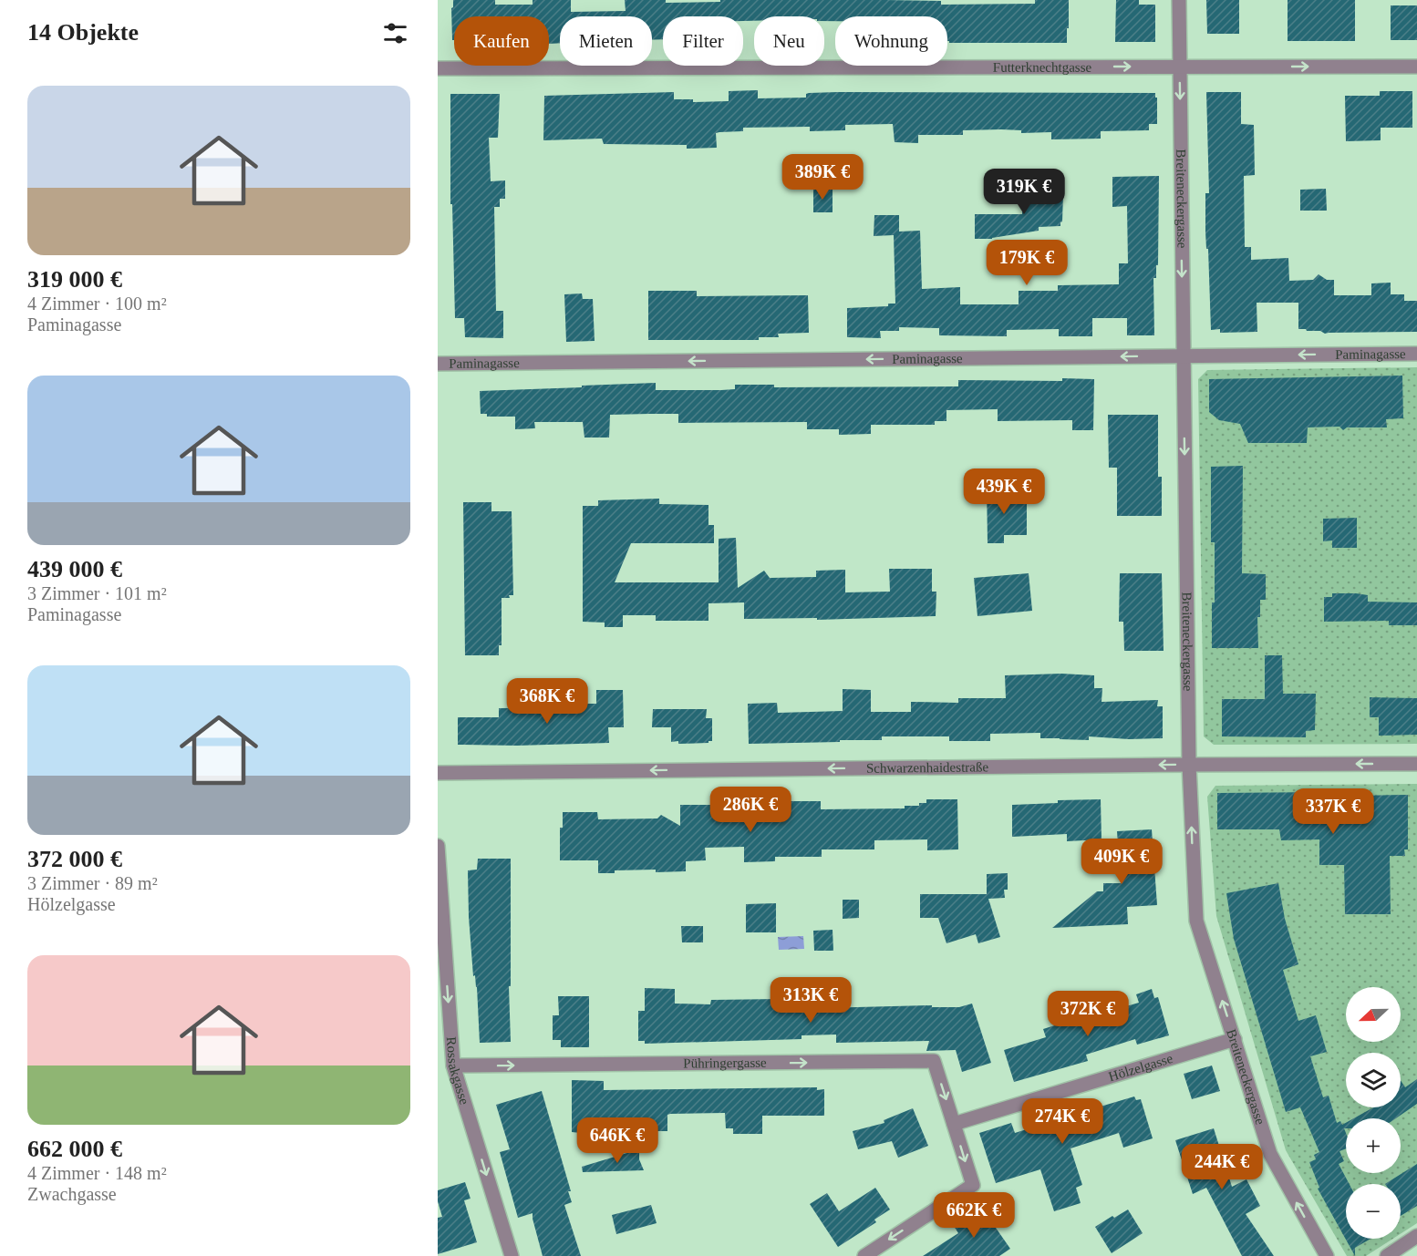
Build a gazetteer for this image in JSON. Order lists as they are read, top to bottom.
{
  "streets": {
    "street": [
      "Futterknechtgasse",
      "Breiteneckergasse",
      "Paminagasse",
      "Schwarzenhaidestraße",
      "Pühringergasse",
      "Hölzelgasse",
      "Rossakgasse"
    ]
  },
  "crossings": [
    ["Futterknechtgasse", "Breiteneckergasse"],
    ["Breiteneckergasse", "Paminagasse"],
    ["Breiteneckergasse", "Schwarzenhaidestraße"],
    ["Breiteneckergasse", "Hölzelgasse"],
    ["Pühringergasse", "Hölzelgasse"],
    ["Pühringergasse", "Rossakgasse"]
  ],
  "one_way": [
    "Futterknechtgasse",
    "Paminagasse",
    "Schwarzenhaidestraße",
    "Pühringergasse",
    "Rossakgasse"
  ],
  "north": "left",
  "page": {
    "heading": "14 Objekte",
    "chip": [
      "Kaufen",
      "Mieten",
      "Filter",
      "Neu",
      "Wohnung"
    ],
    "list": [
      {
        "name": "319 000 €",
        "note": "4 Zimmer · 100 m² · Paminagasse"
      },
      {
        "name": "439 000 €",
        "note": "3 Zimmer · 101 m² · Paminagasse"
      },
      {
        "name": "372 000 €",
        "note": "3 Zimmer · 89 m² · Hölzelgasse"
      },
      {
        "name": "662 000 €",
        "note": "4 Zimmer · 148 m² · Zwachgasse"
      }
    ],
    "price": [
      "389K €",
      "319K €",
      "179K €",
      "439K €",
      "368K €",
      "286K €",
      "337K €",
      "409K €",
      "313K €",
      "372K €",
      "274K €",
      "646K €",
      "244K €",
      "662K €"
    ],
    "map_buttons": ["+", "−"]
  }
}
